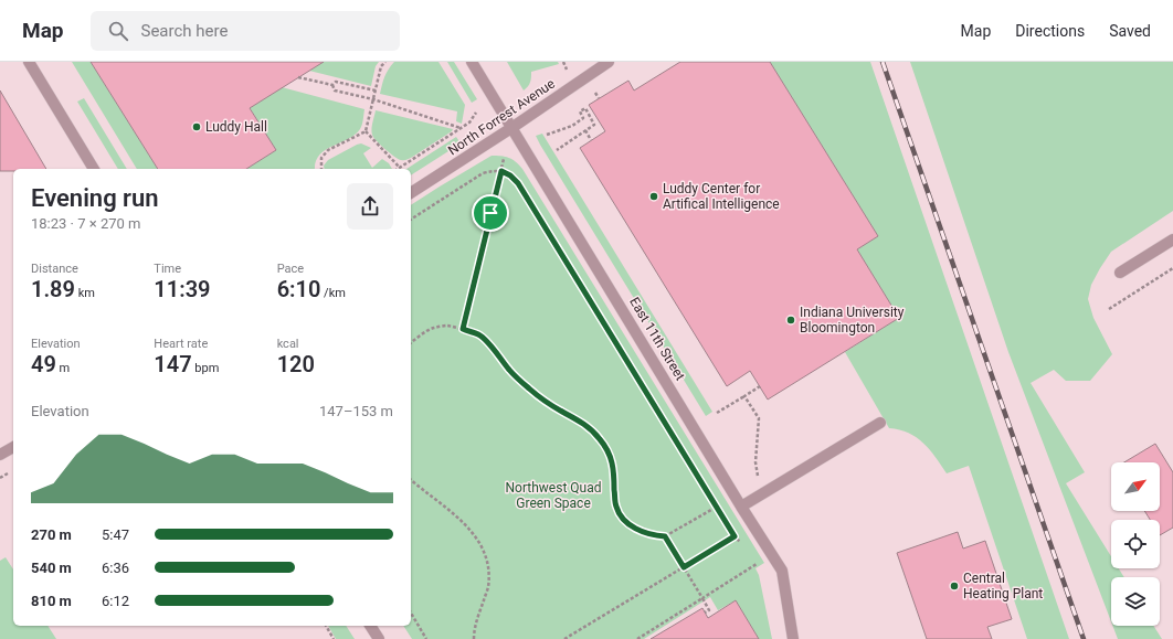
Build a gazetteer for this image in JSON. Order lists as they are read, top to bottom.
{
  "streets": {
    "street": ["North Forrest Avenue", "East 11th Street"]
  },
  "crossings": [
    ["North Forrest Avenue", "East 11th Street"]
  ],
  "parks": ["Northwest Quad Green Space"],
  "places": [
    "Luddy Hall",
    "Luddy Center for Artifical Intelligence",
    "Indiana University Bloomington",
    "Central Heating Plant"
  ],
  "north": "top right",
  "page": {
    "header": "Map",
    "search": "Search here",
    "nav": ["Map", "Directions", "Saved"],
    "heading": ["Evening run", "18:23 · 7 × 270 m"],
    "stats": [
      ["Distance", "1.89 km"],
      ["Time", "11:39"],
      ["Pace", "6:10 /km"],
      ["Elevation", "49 m"],
      ["Heart rate", "147 bpm"],
      ["kcal", "120"]
    ],
    "chart": ["Elevation", "147–153 m"],
    "list": [
      {
        "name": "270 m",
        "note": "5:47"
      },
      {
        "name": "540 m",
        "note": "6:36"
      },
      {
        "name": "810 m",
        "note": "6:12"
      }
    ]
  }
}
